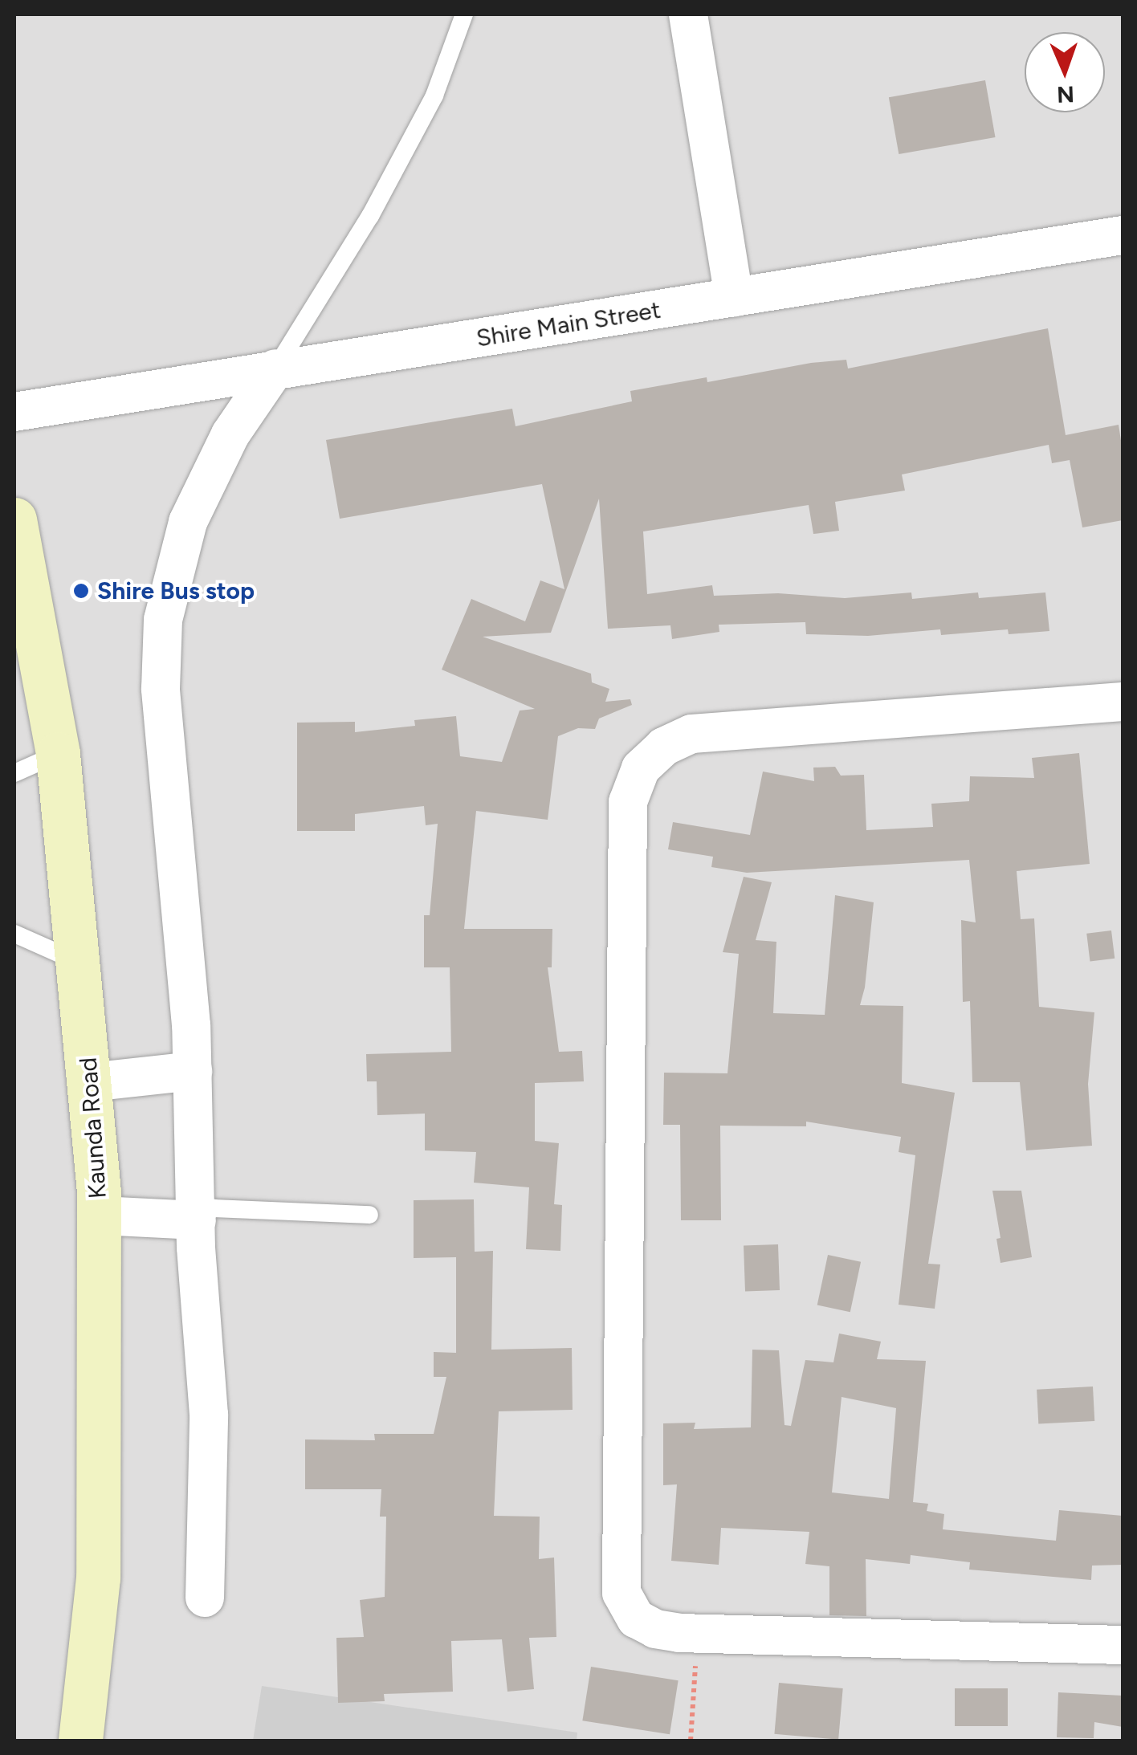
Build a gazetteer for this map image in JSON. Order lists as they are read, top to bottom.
{
  "streets": {
    "main road": ["Kaunda Road"],
    "street": ["Shire Main Street"]
  },
  "places": ["Shire Bus stop"],
  "north": "bottom"
}
